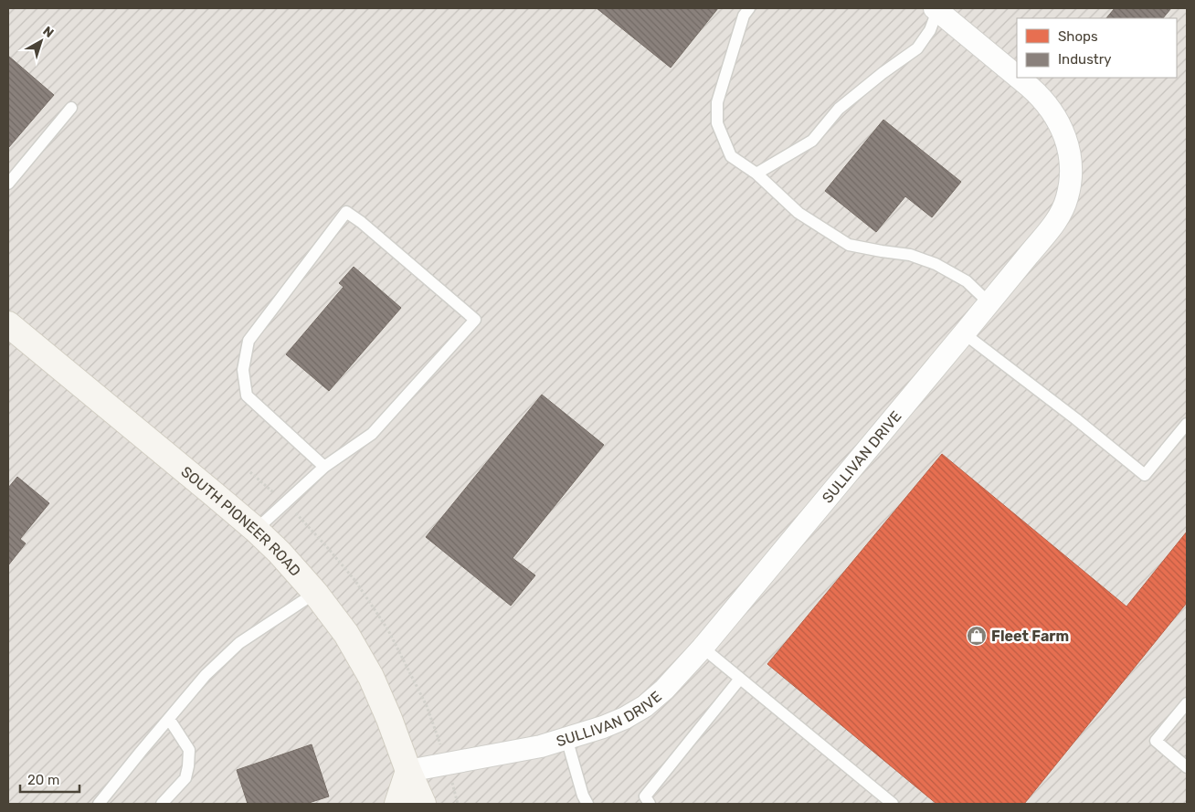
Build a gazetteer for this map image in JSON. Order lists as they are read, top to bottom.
{
  "streets": {
    "main road": ["SOUTH PIONEER ROAD"],
    "street": ["SULLIVAN DRIVE"]
  },
  "crossings": [
    ["SULLIVAN DRIVE", "SOUTH PIONEER ROAD"]
  ],
  "places": {
    "shop": ["Fleet Farm"]
  },
  "legend": ["Shops", "Industry"],
  "scale_bar": "20 m",
  "north": "top right"
}
